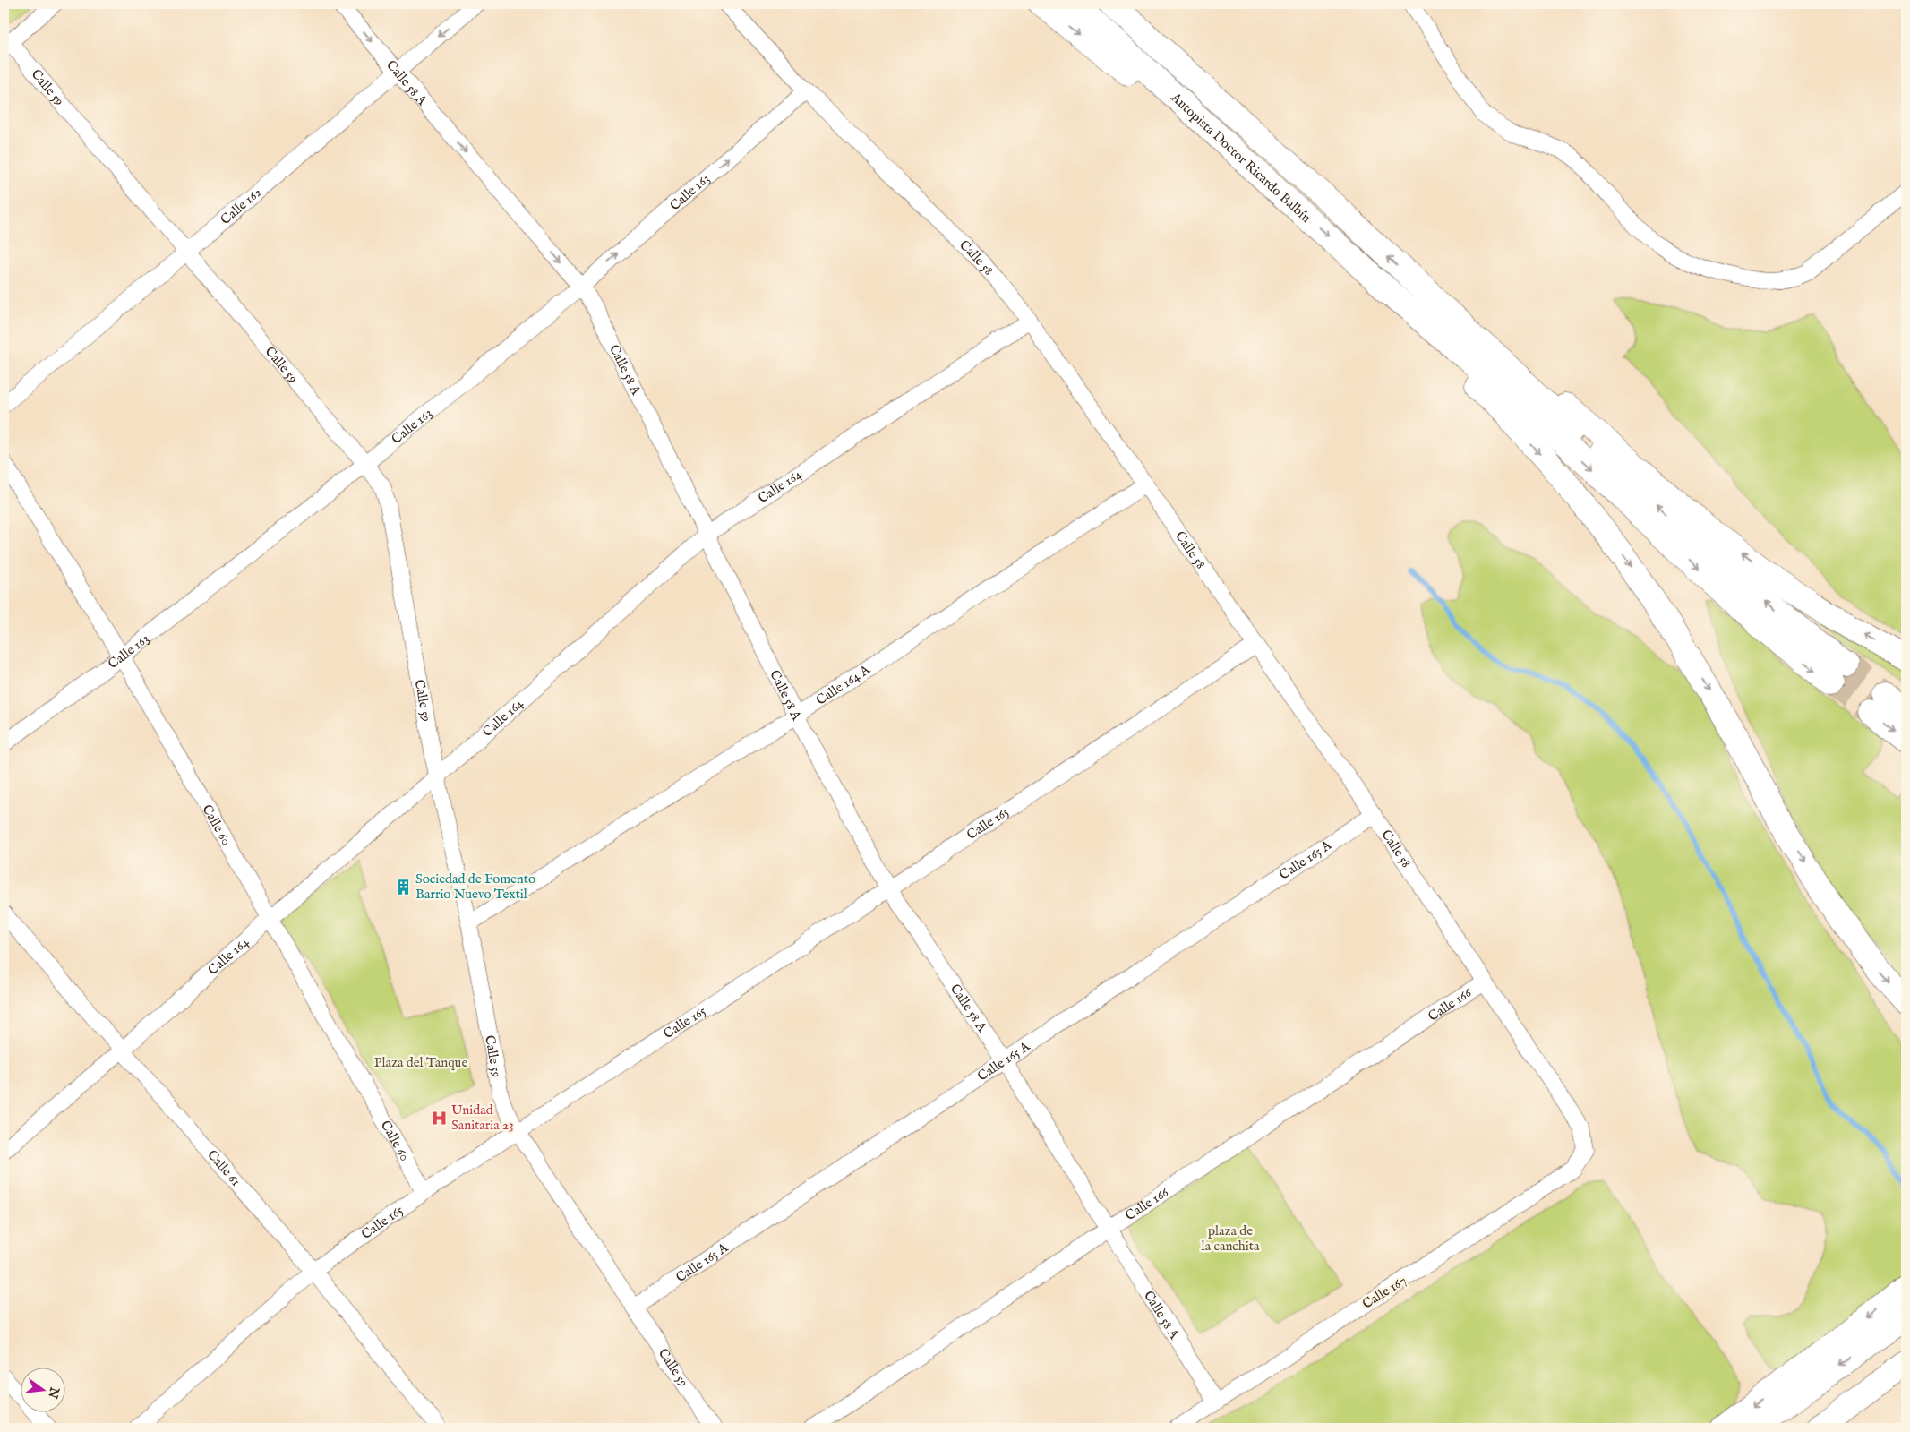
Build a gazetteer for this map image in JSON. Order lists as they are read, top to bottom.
{
  "streets": {
    "highway": ["Autopista Doctor Ricardo Balbín"],
    "street": [
      "Calle 58 A",
      "Calle 59",
      "Calle 163",
      "Calle 162",
      "Calle 58",
      "Calle 164",
      "Calle 164 A",
      "Calle 165",
      "Calle 60",
      "Calle 165 A",
      "Calle 166",
      "Calle 61",
      "Calle 167"
    ]
  },
  "crossings": [
    ["Calle 58 A", "Calle 163"],
    ["Calle 58 A", "Calle 162"],
    ["Calle 58 A", "Calle 164"],
    ["Calle 58 A", "Calle 164 A"],
    ["Calle 58 A", "Calle 165"],
    ["Calle 58 A", "Calle 165 A"],
    ["Calle 58 A", "Calle 166"],
    ["Calle 58 A", "Calle 167"],
    ["Calle 59", "Calle 163"],
    ["Calle 59", "Calle 162"],
    ["Calle 59", "Calle 164"],
    ["Calle 59", "Calle 164 A"],
    ["Calle 59", "Calle 165"],
    ["Calle 59", "Calle 165 A"],
    ["Calle 163", "Calle 58"],
    ["Calle 163", "Calle 60"],
    ["Calle 58", "Calle 164"],
    ["Calle 58", "Calle 164 A"],
    ["Calle 58", "Calle 165"],
    ["Calle 58", "Calle 165 A"],
    ["Calle 58", "Calle 166"],
    ["Calle 58", "Calle 167"],
    ["Calle 164", "Calle 60"],
    ["Calle 164", "Calle 61"],
    ["Calle 165", "Calle 60"],
    ["Calle 165", "Calle 61"]
  ],
  "parks": ["Plaza del Tanque", "plaza de la canchita"],
  "places": {
    "building": ["Sociedad de Fomento Barrio Nuevo Textil"],
    "hospital": ["Unidad Sanitaria 23"]
  },
  "north": "right"
}
